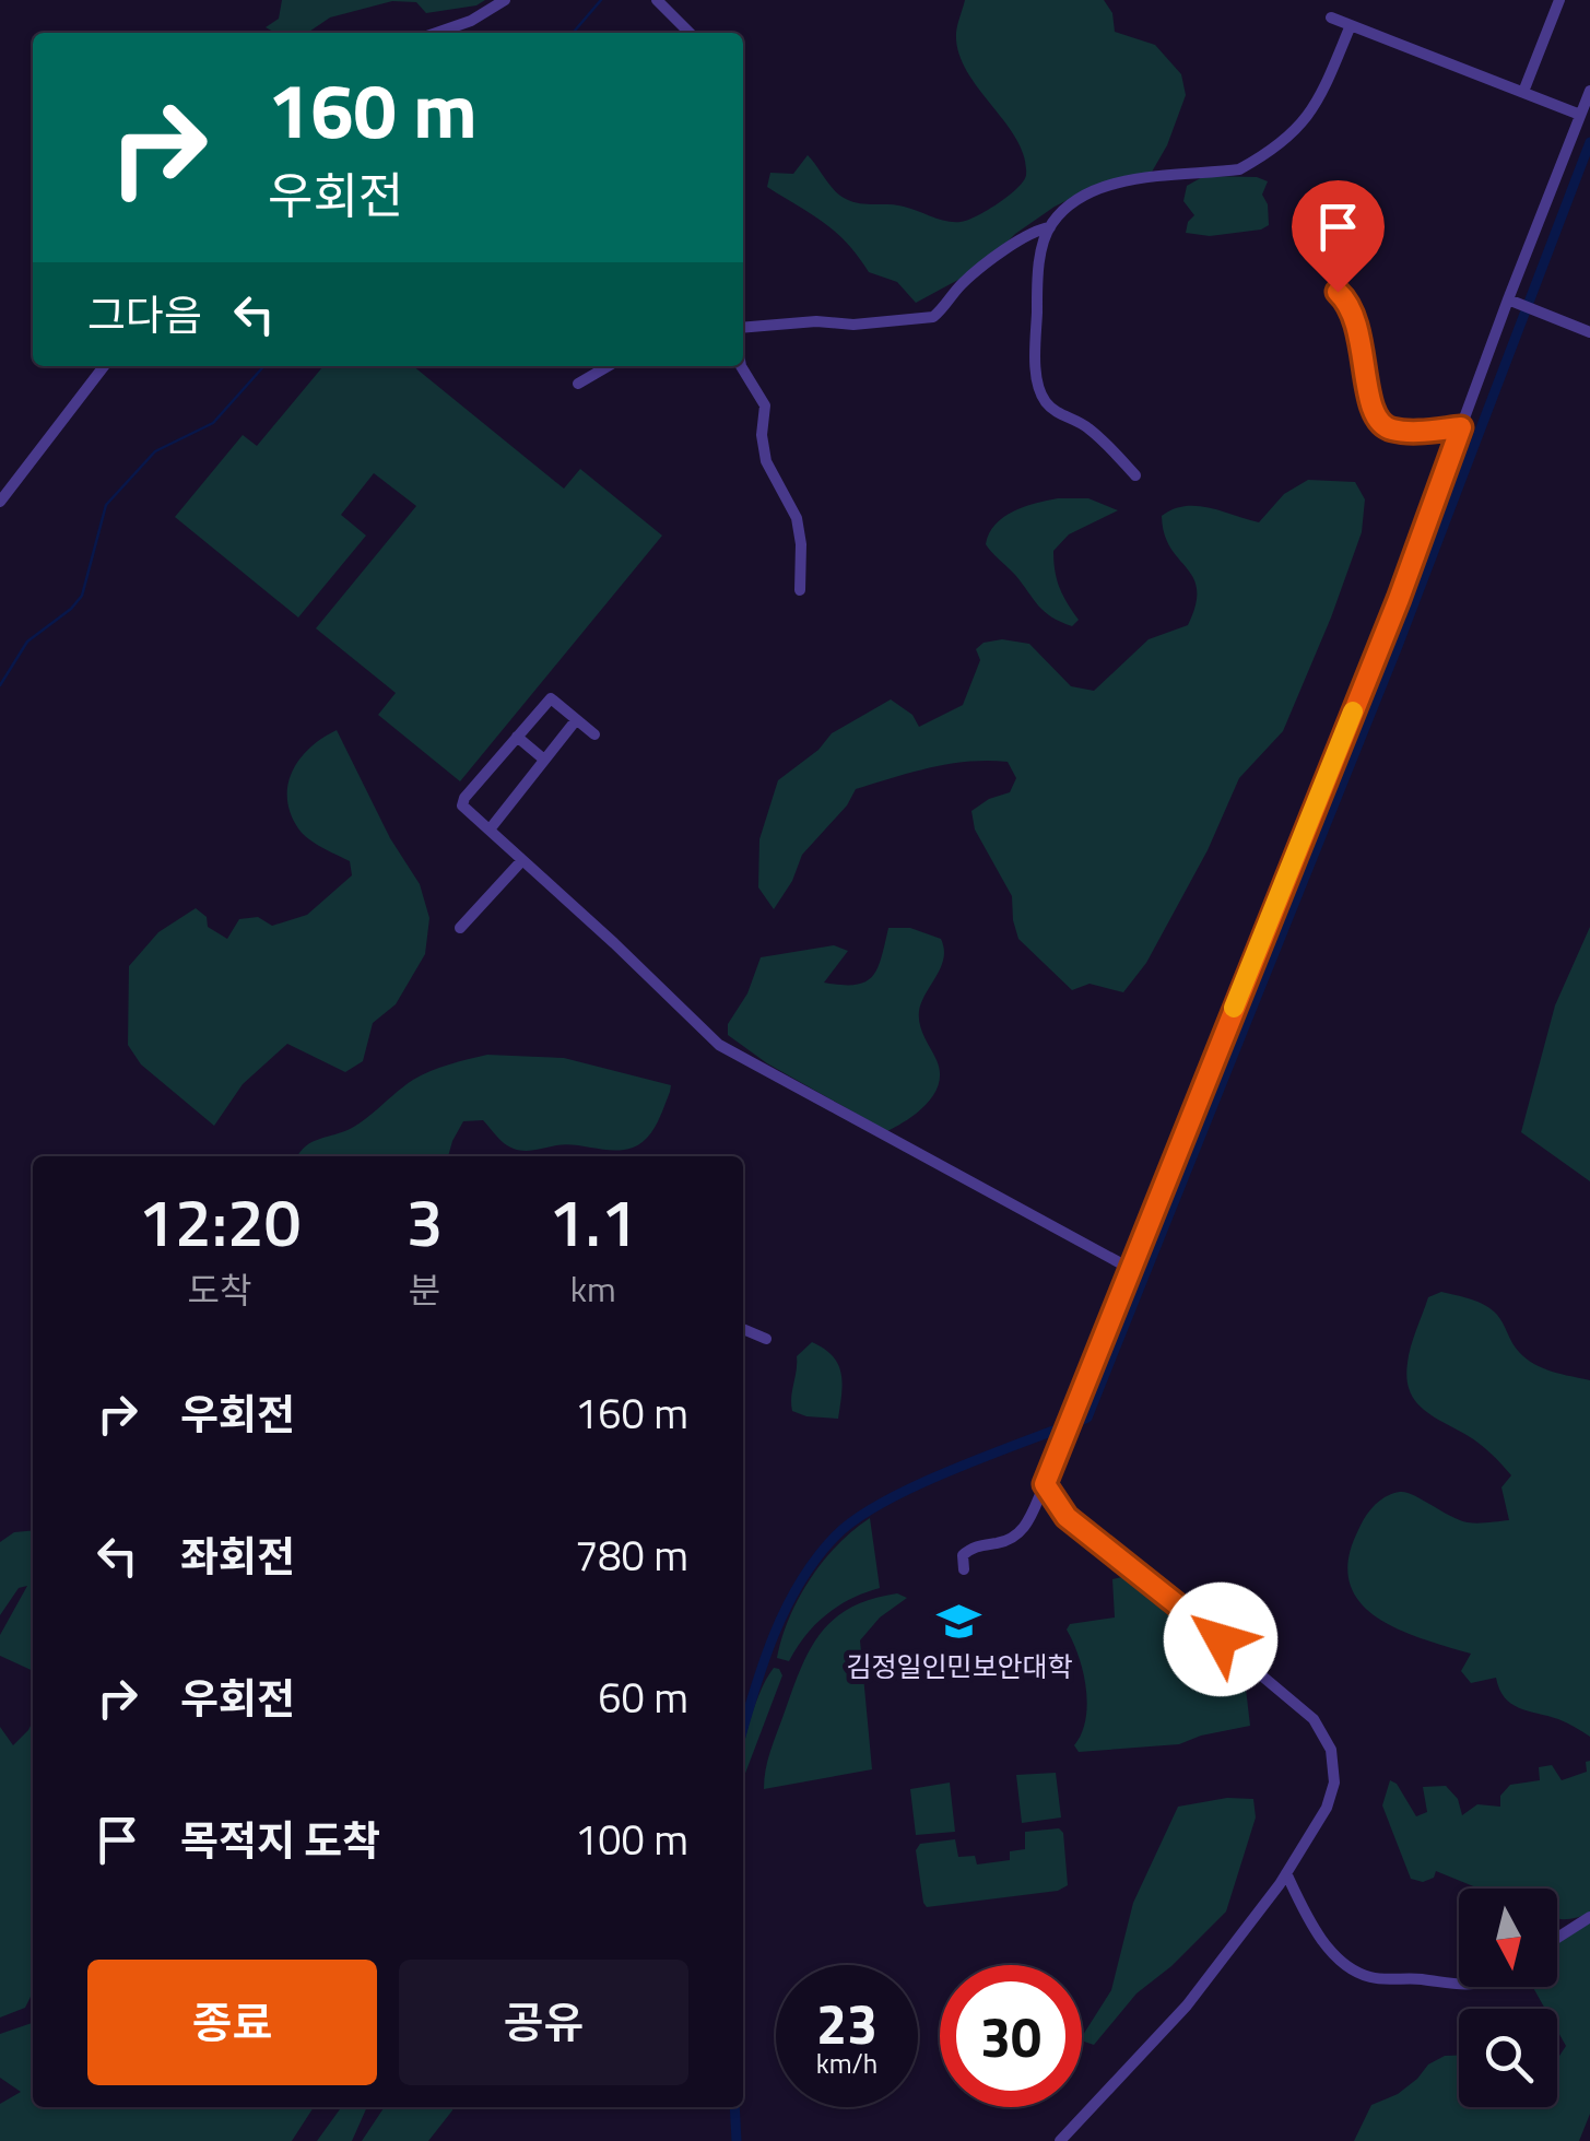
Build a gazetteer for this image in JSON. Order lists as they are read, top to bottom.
{
  "places": {
    "school or university": ["김정일인민보안대학"]
  },
  "north": "bottom",
  "page": {
    "turn": ["160 m", "우회전"],
    "then": "그다음",
    "eta": [
      "12:20",
      "도착",
      "3",
      "분",
      "1.1",
      "km"
    ],
    "list": [
      {
        "name": "우회전",
        "value": "160 m"
      },
      {
        "name": "좌회전",
        "value": "780 m"
      },
      {
        "name": "우회전",
        "value": "60 m"
      },
      {
        "name": "목적지 도착",
        "value": "100 m"
      }
    ],
    "buttons": ["종료", "공유"],
    "speed": "23 km/h",
    "limit": "30"
  }
}
